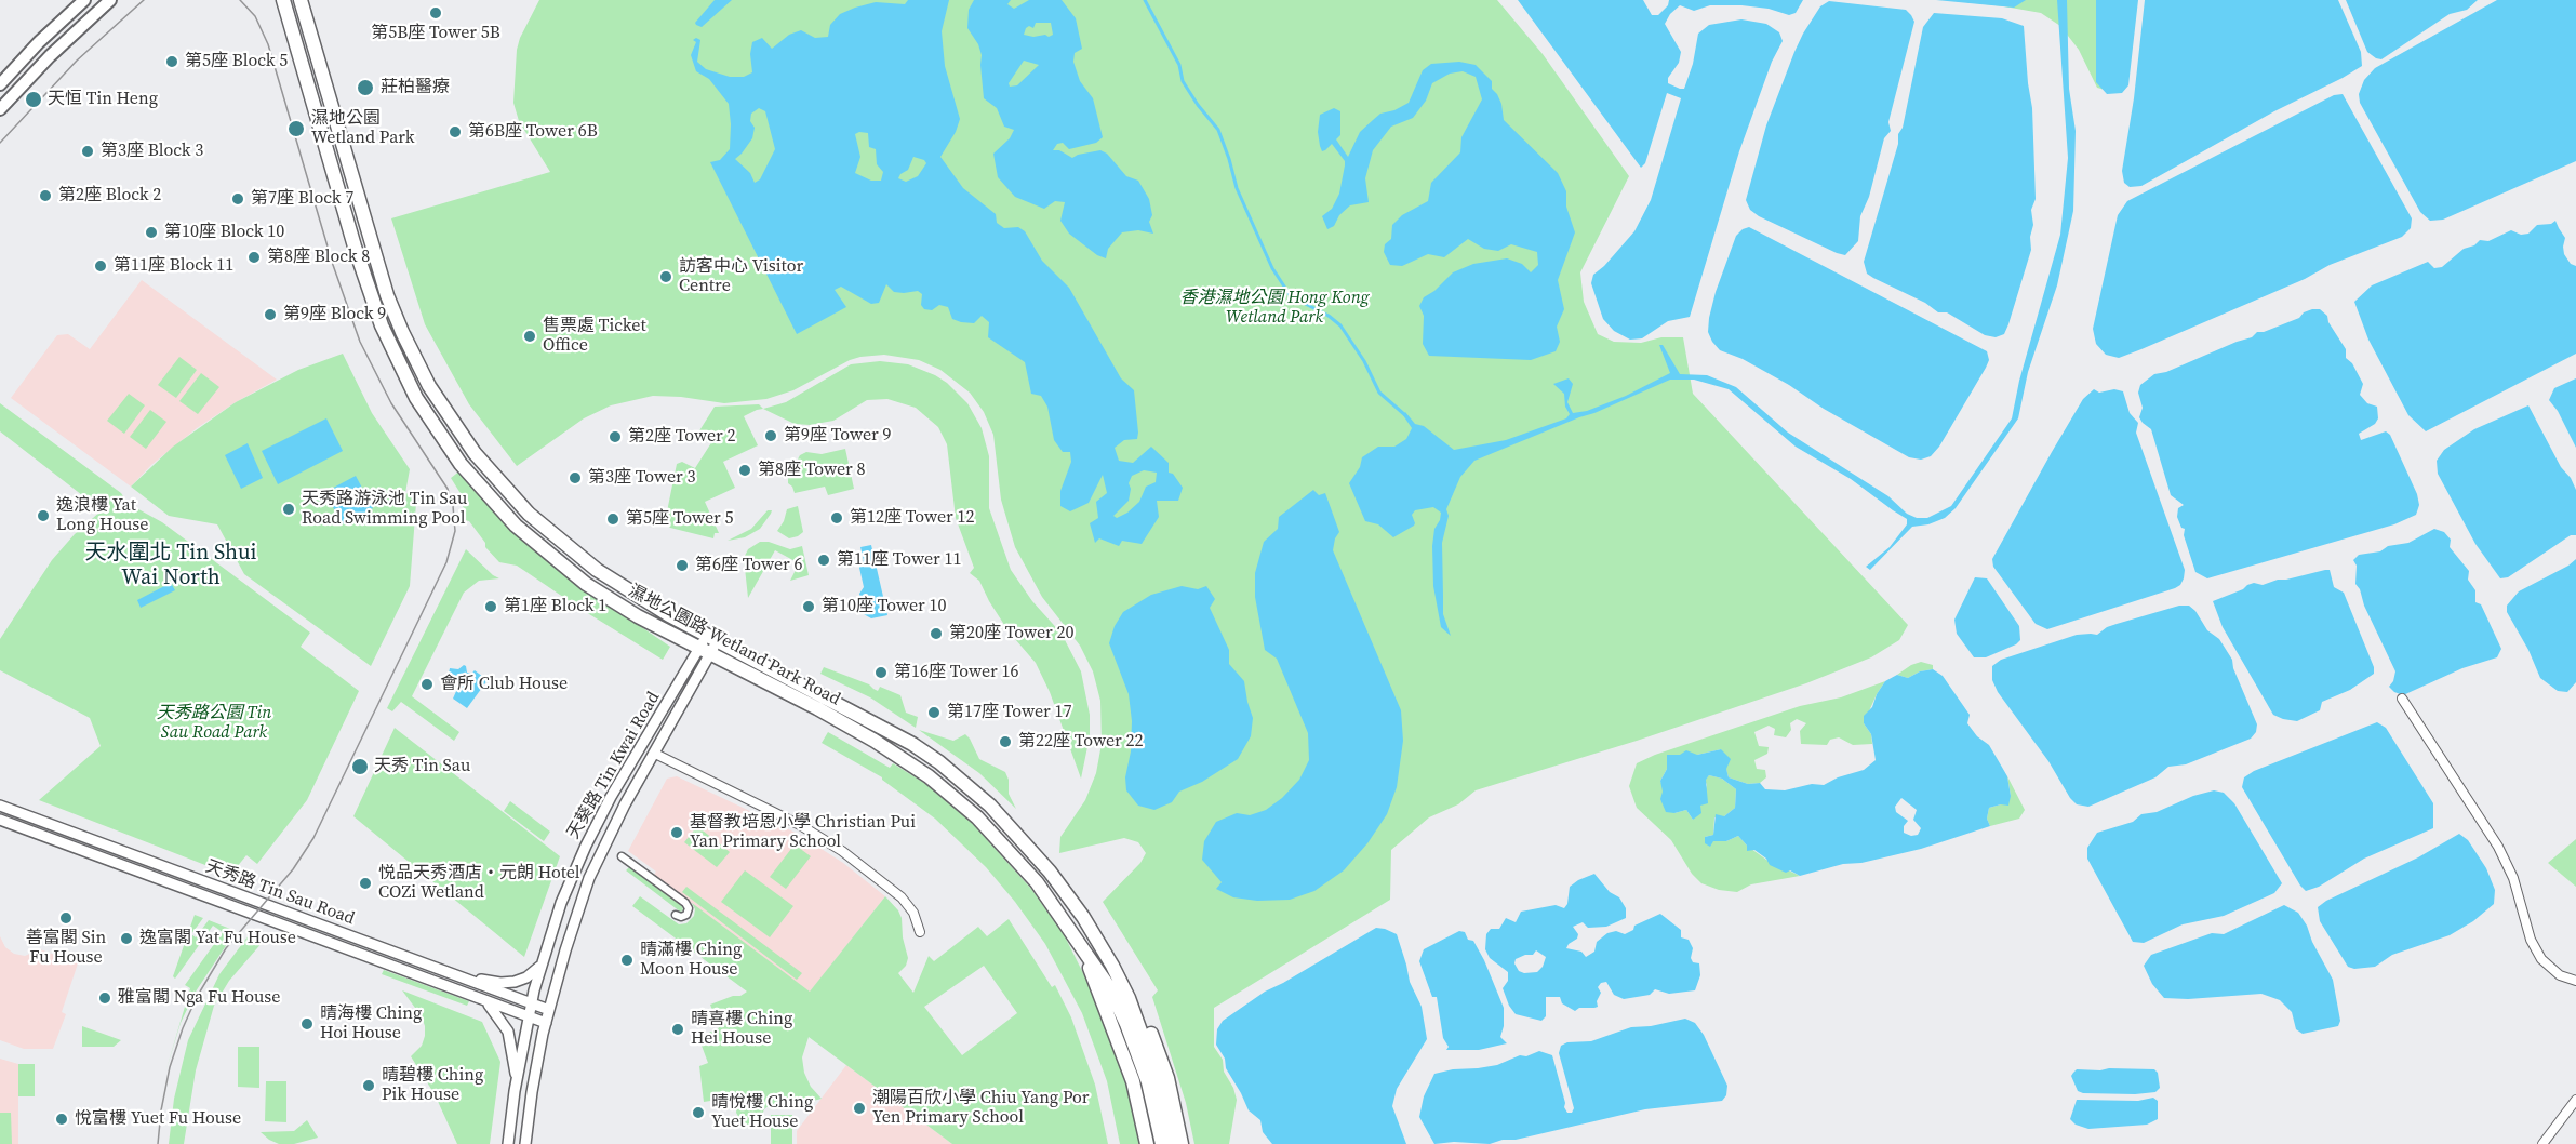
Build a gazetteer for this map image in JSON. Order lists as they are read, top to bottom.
{
  "streets": {
    "main road": ["濕地公園路 Wetland Park Road"],
    "street": ["天葵路 Tin Kwai Road", "天秀路 Tin Sau Road"]
  },
  "crossings": [
    ["濕地公園路 Wetland Park Road", "天葵路 Tin Kwai Road"],
    ["天葵路 Tin Kwai Road", "天秀路 Tin Sau Road"]
  ],
  "districts": ["天水圍北 Tin Shui Wai North"],
  "parks": ["香港濕地公園 Hong Kong Wetland Park", "天秀路公園 Tin Sau Road Park"],
  "places": [
    "第5B座 Tower 5B",
    "第5座 Block 5",
    "莊柏醫療",
    "天恒 Tin Heng",
    "濕地公園 Wetland Park",
    "第6B座 Tower 6B",
    "第3座 Block 3",
    "第2座 Block 2",
    "第7座 Block 7",
    "第10座 Block 10",
    "第8座 Block 8",
    "第11座 Block 11",
    "訪客中心 Visitor Centre",
    "第9座 Block 9",
    "售票處 Ticket Office",
    "第9座 Tower 9",
    "第2座 Tower 2",
    "第8座 Tower 8",
    "第3座 Tower 3",
    "天秀路游泳池 Tin Sau Road Swimming Pool",
    "逸浪樓 Yat Long House",
    "第12座 Tower 12",
    "第5座 Tower 5",
    "第11座 Tower 11",
    "第6座 Tower 6",
    "第1座 Block 1",
    "第10座 Tower 10",
    "第20座 Tower 20",
    "第16座 Tower 16",
    "會所 Club House",
    "第17座 Tower 17",
    "第22座 Tower 22",
    "天秀 Tin Sau",
    "基督教培恩小學 Christian Pui Yan Primary School",
    "悦品天秀酒店‧元朗 Hotel COZi Wetland",
    "善富閣 Sin Fu House",
    "逸富閣 Yat Fu House",
    "晴滿樓 Ching Moon House",
    "雅富閣 Nga Fu House",
    "晴海樓 Ching Hoi House",
    "晴喜樓 Ching Hei House",
    "晴碧樓 Ching Pik House",
    "潮陽百欣小學 Chiu Yang Por Yen Primary School",
    "晴悅樓 Ching Yuet House",
    "悅富樓 Yuet Fu House"
  ]
}
